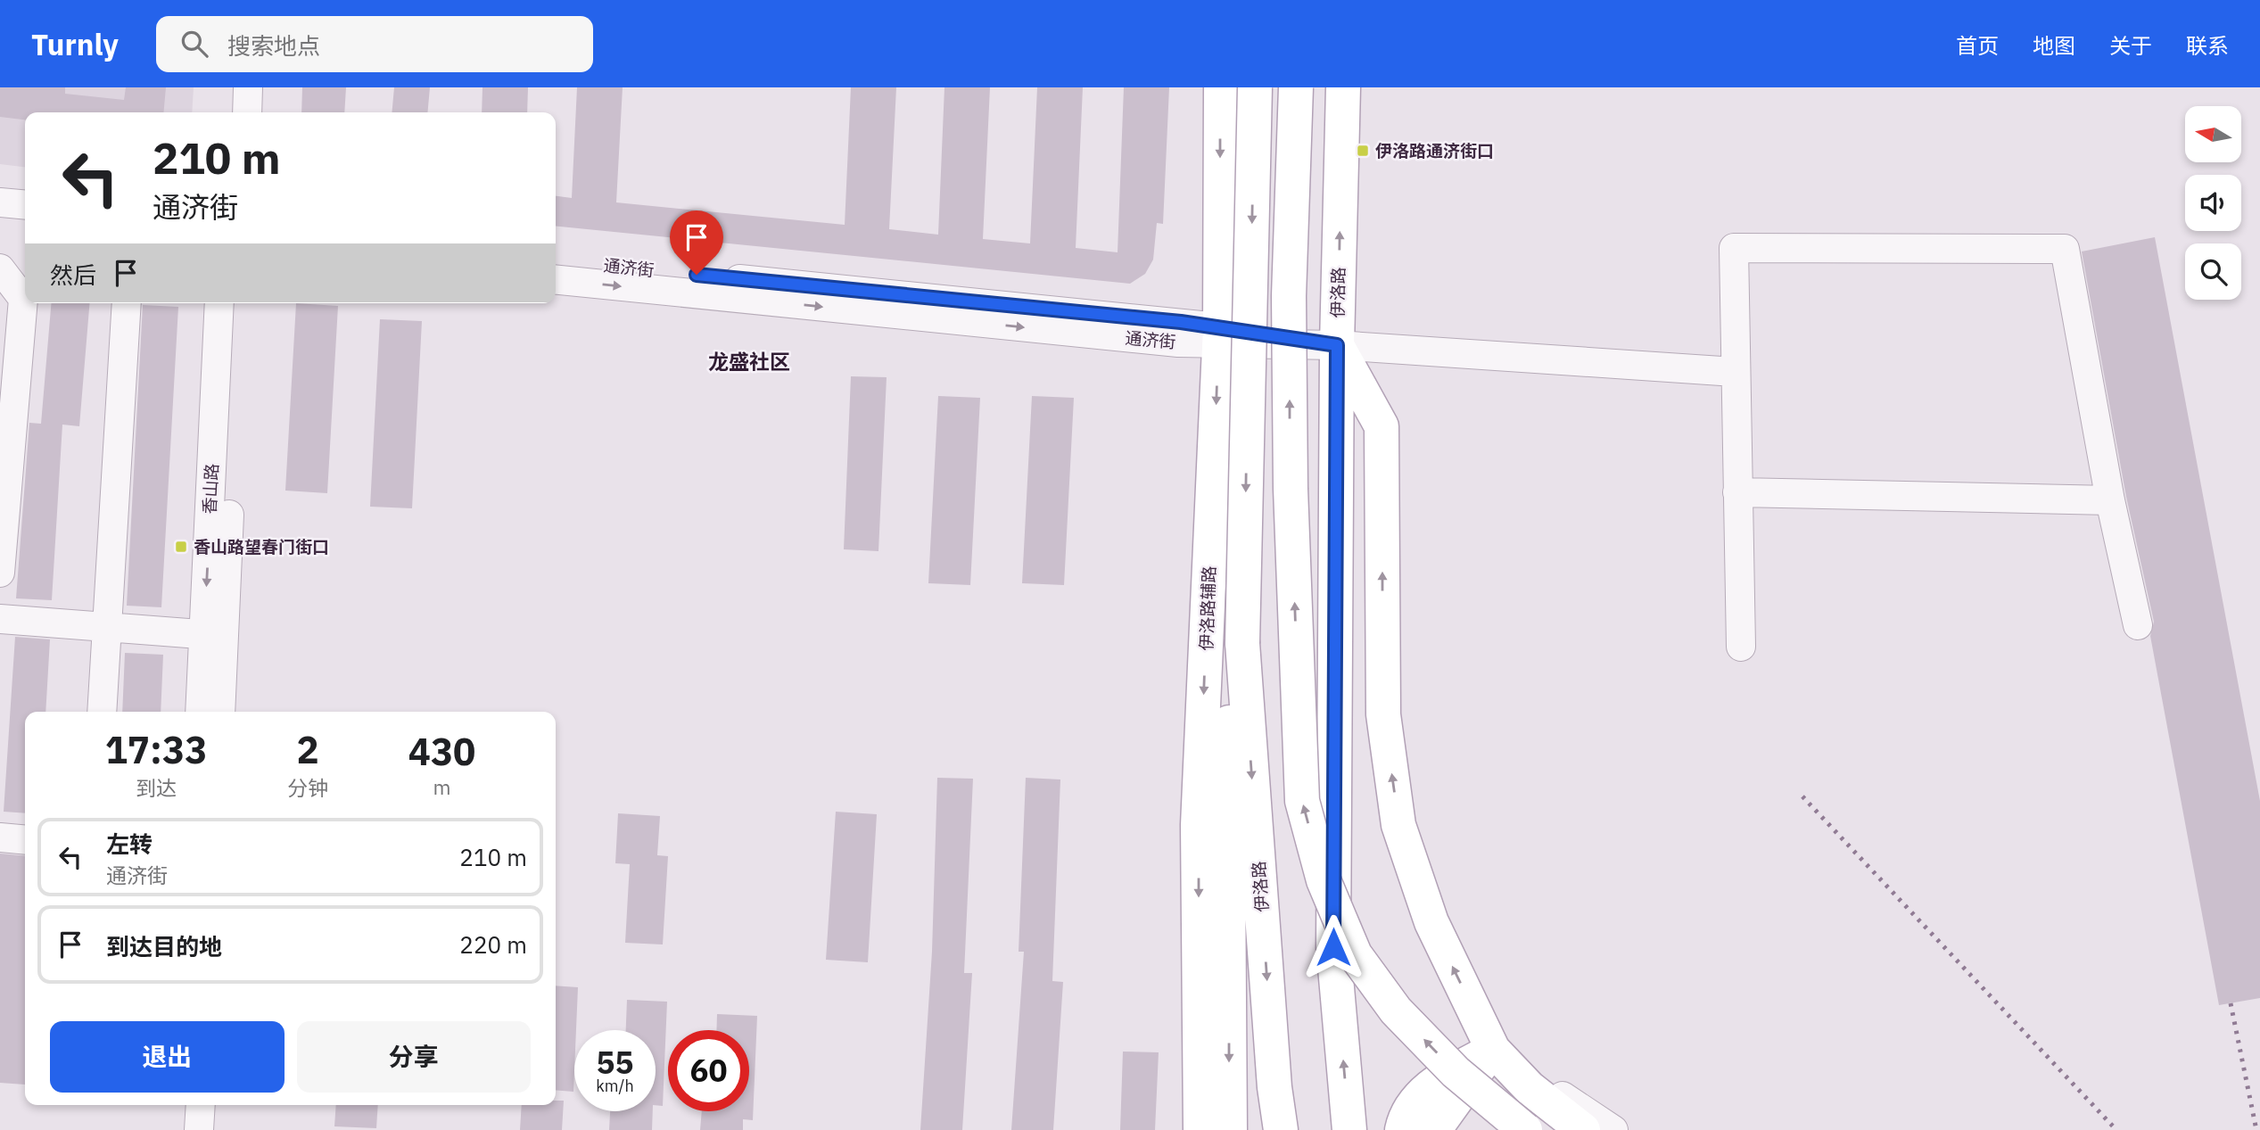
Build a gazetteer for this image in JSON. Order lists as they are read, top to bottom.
{
  "streets": {
    "main road": ["伊洛路", "伊洛路辅路"],
    "street": ["通济街", "香山路"]
  },
  "crossings": [
    ["通济街", "伊洛路"],
    ["通济街", "伊洛路辅路"]
  ],
  "districts": ["龙盛社区"],
  "places": {
    "transit": ["伊洛路通济街口", "香山路望春门街口"]
  },
  "north": "left",
  "page": {
    "header": "Turnly",
    "search": "搜索地点",
    "nav": [
      "首页",
      "地图",
      "关于",
      "联系"
    ],
    "turn": ["210 m", "通济街"],
    "then": "然后",
    "eta": [
      "17:33",
      "到达",
      "2",
      "分钟",
      "430",
      "m"
    ],
    "list": [
      {
        "name": "左转",
        "note": "通济街",
        "value": "210 m"
      },
      {
        "name": "到达目的地",
        "value": "220 m"
      }
    ],
    "buttons": ["退出", "分享"],
    "speed": "55 km/h",
    "limit": "60"
  }
}
